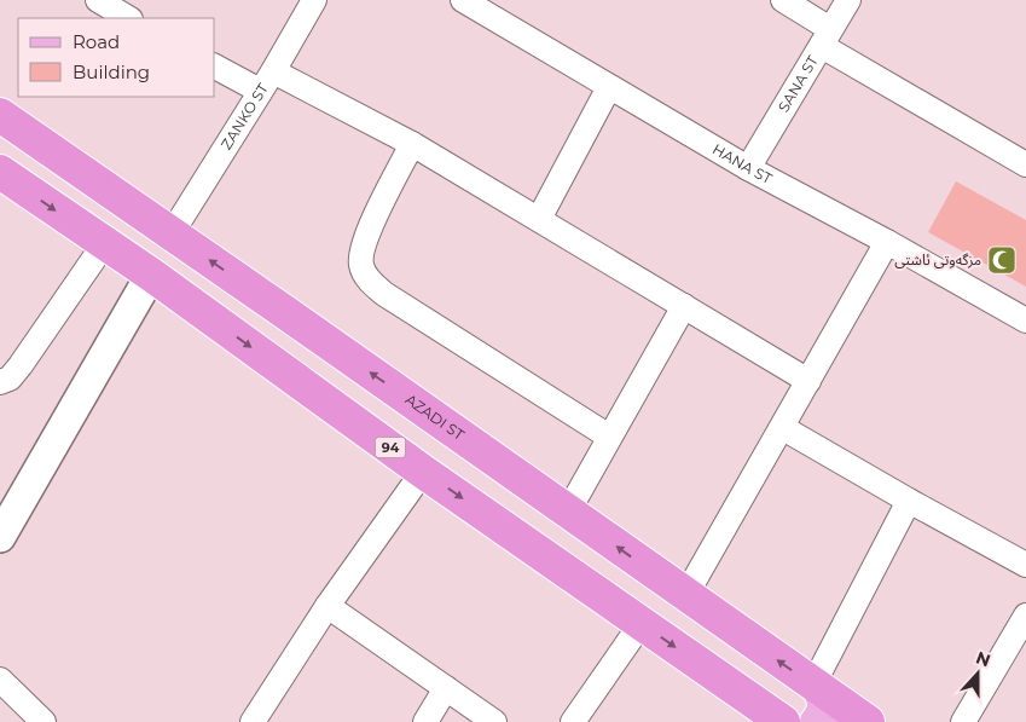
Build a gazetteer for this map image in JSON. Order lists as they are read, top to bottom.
{
  "streets": {
    "highway": ["AZADI ST", "94"],
    "street": ["SANA ST", "ZANKO ST", "HANA ST"]
  },
  "crossings": [
    ["SANA ST", "HANA ST"],
    ["ZANKO ST", "AZADI ST"]
  ],
  "places": {
    "mosque": ["مزگەوتی ئاشتی"]
  },
  "legend": ["Road", "Building"],
  "north": "top"
}
